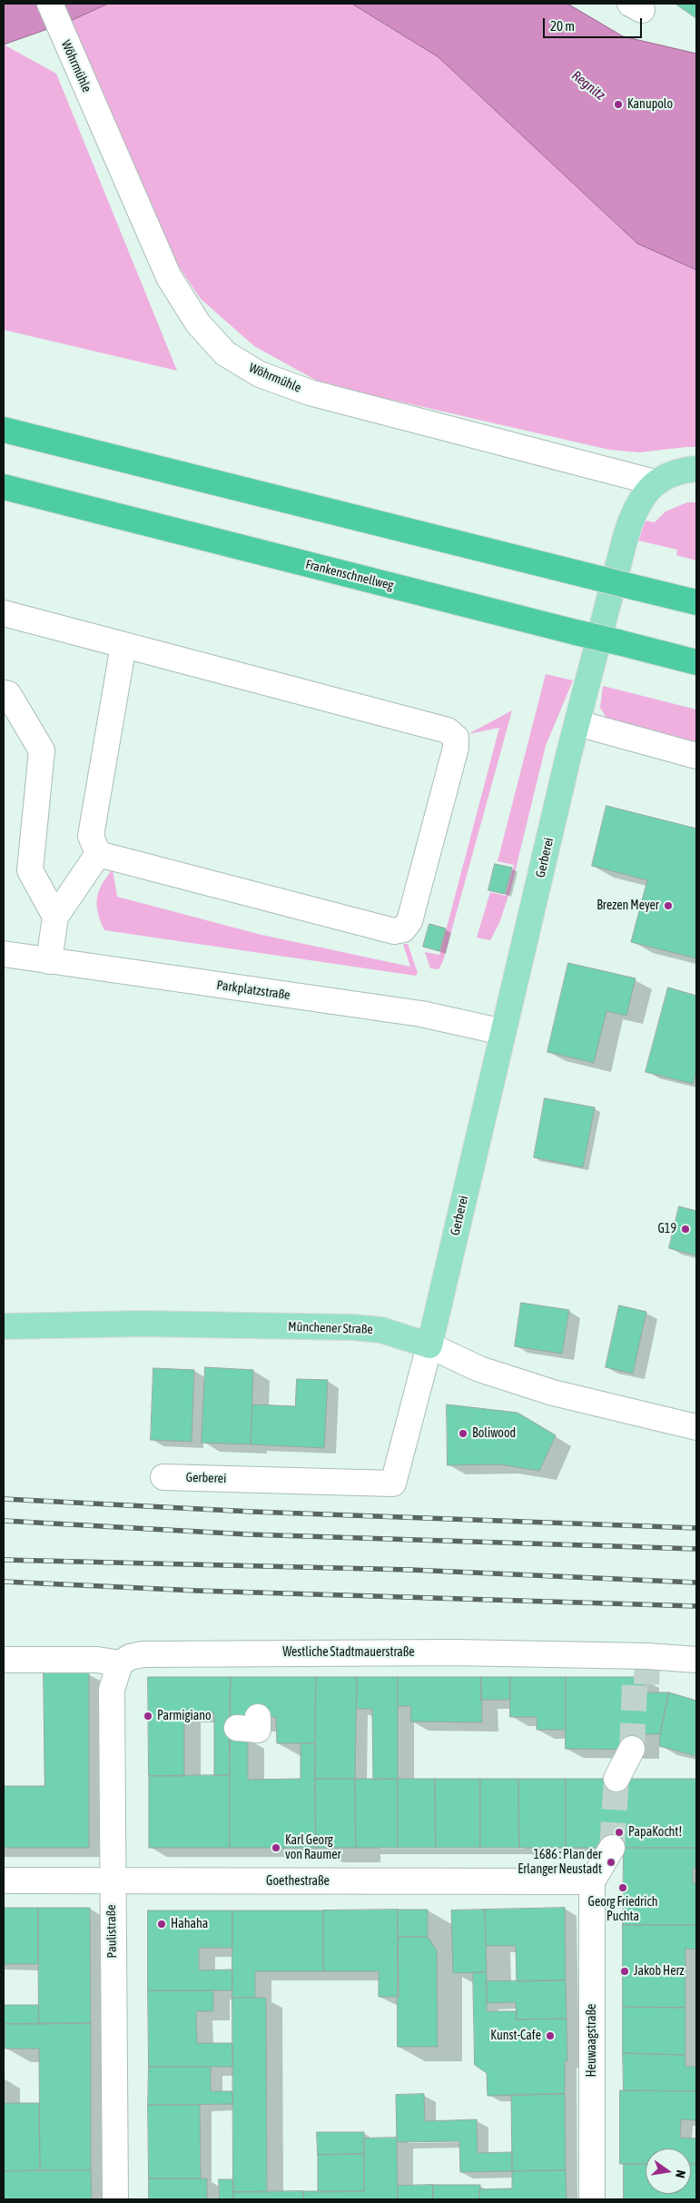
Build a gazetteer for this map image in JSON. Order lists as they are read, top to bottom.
{
  "streets": {
    "highway": ["Frankenschnellweg"],
    "main road": ["Gerberei", "Münchener Straße"],
    "street": [
      "Wöhrmühle",
      "Parkplatzstraße",
      "Westliche Stadtmauerstraße",
      "Goethestraße",
      "Paulistraße",
      "Heuwaagstraße"
    ]
  },
  "crossings": [
    ["Wöhrmühle", "Gerberei"],
    ["Gerberei", "Parkplatzstraße"],
    ["Gerberei", "Münchener Straße"],
    ["Westliche Stadtmauerstraße", "Paulistraße"],
    ["Goethestraße", "Paulistraße"],
    ["Goethestraße", "Heuwaagstraße"]
  ],
  "water": ["Regnitz"],
  "places": [
    "Kanupolo",
    "Brezen Meyer",
    "G19",
    "Boliwood",
    "Parmigiano",
    "PapaKocht!",
    "Karl Georg von Raumer",
    "1686 : Plan der Erlanger Neustadt",
    "Georg Friedrich Puchta",
    "Hahaha",
    "Jakob Herz",
    "Kunst-Cafe"
  ],
  "scale_bar": "20 m",
  "north": "right"
}
